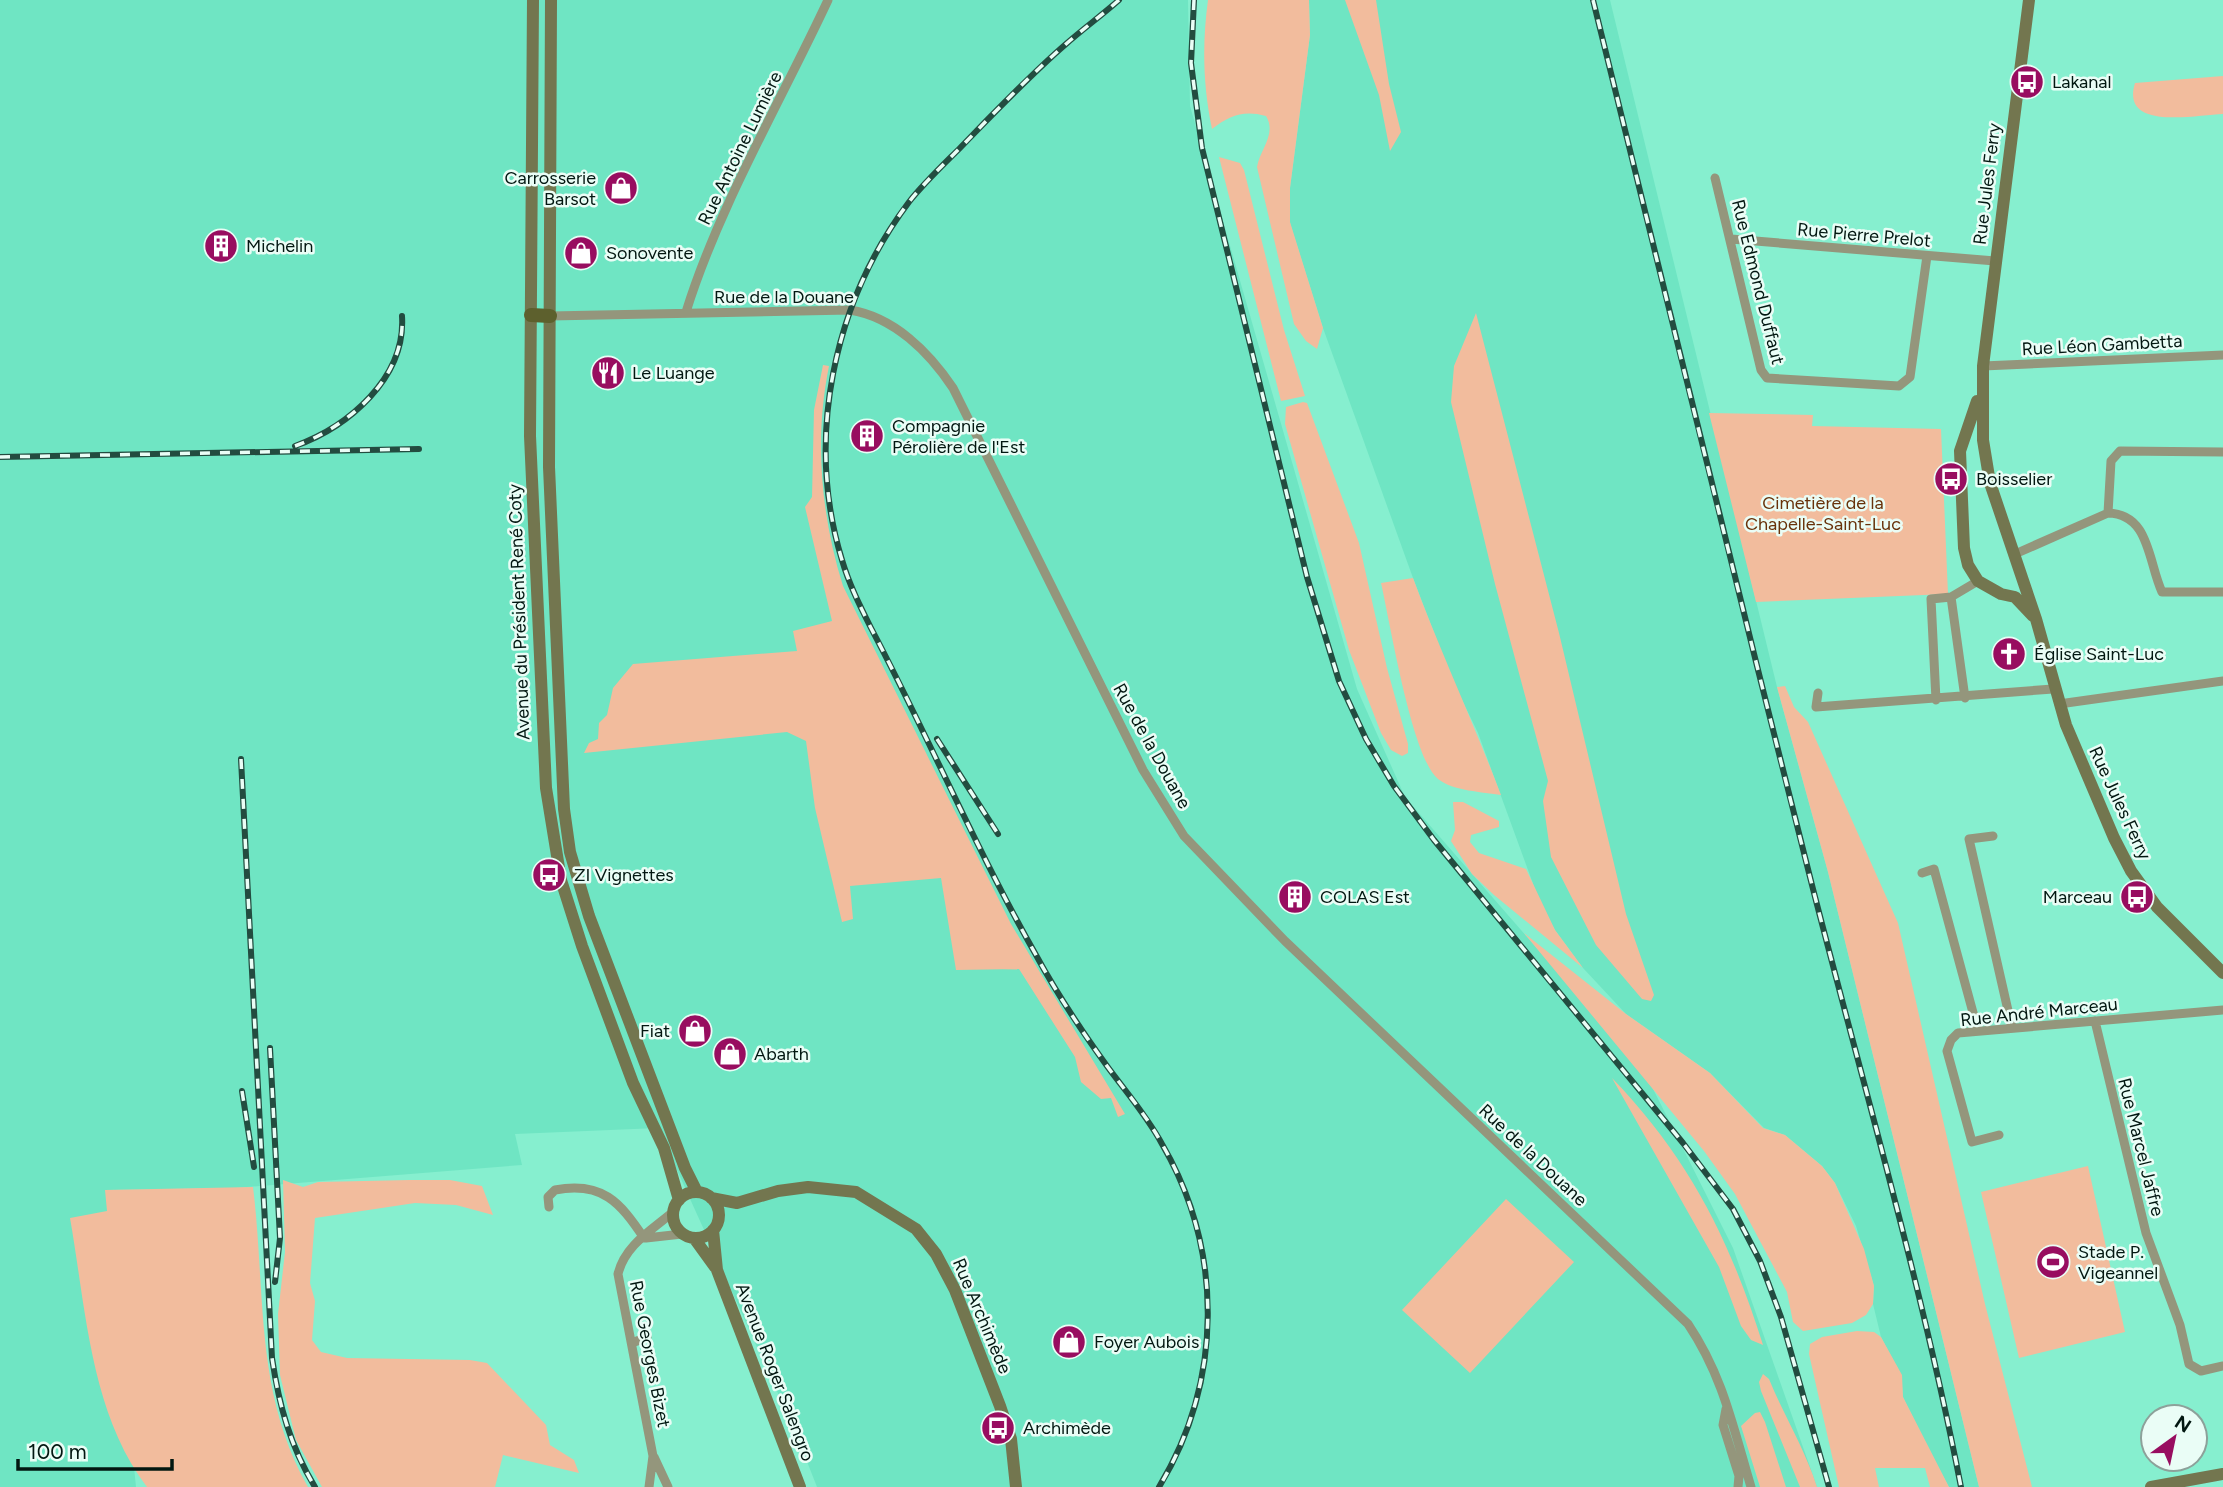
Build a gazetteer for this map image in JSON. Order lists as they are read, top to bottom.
{
  "streets": {
    "main road": [
      "Rue Jules Ferry",
      "Avenue du Président René Coty",
      "Rue Archimède",
      "Avenue Roger Salengro"
    ],
    "street": [
      "Rue Antoine Lumière",
      "Rue Pierre Prelot",
      "Rue Edmond Duffaut",
      "Rue de la Douane",
      "Rue Léon Gambetta",
      "Rue André Marceau",
      "Rue Marcel Jaffre",
      "Rue Georges Bizet"
    ]
  },
  "crossings": [
    ["Rue Antoine Lumière", "Rue de la Douane"],
    ["Rue Jules Ferry", "Rue Pierre Prelot"],
    ["Rue Jules Ferry", "Rue Léon Gambetta"],
    ["Rue Pierre Prelot", "Rue Edmond Duffaut"],
    ["Rue de la Douane", "Avenue du Président René Coty"],
    ["Avenue du Président René Coty", "Rue Archimède"],
    ["Avenue du Président René Coty", "Rue Georges Bizet"],
    ["Avenue du Président René Coty", "Avenue Roger Salengro"],
    ["Rue André Marceau", "Rue Marcel Jaffre"],
    ["Rue Archimède", "Rue Georges Bizet"],
    ["Rue Archimède", "Avenue Roger Salengro"],
    ["Rue Georges Bizet", "Avenue Roger Salengro"]
  ],
  "parks": ["Cimetière de la Chapelle-Saint-Luc"],
  "places": {
    "bus stop": [
      "Lakanal",
      "Boisselier",
      "ZI Vignettes",
      "Marceau",
      "Archimède"
    ],
    "shop": [
      "Carrosserie Barsot",
      "Sonovente",
      "Fiat",
      "Abarth",
      "Foyer Aubois"
    ],
    "building": ["Michelin", "Compagnie Pérolière de l'Est", "COLAS Est"],
    "restaurant": ["Le Luange"],
    "church": ["Église Saint-Luc"],
    "sports": ["Stade P. Vigeannel"]
  },
  "scale_bar": "100 m",
  "north": "top right"
}
